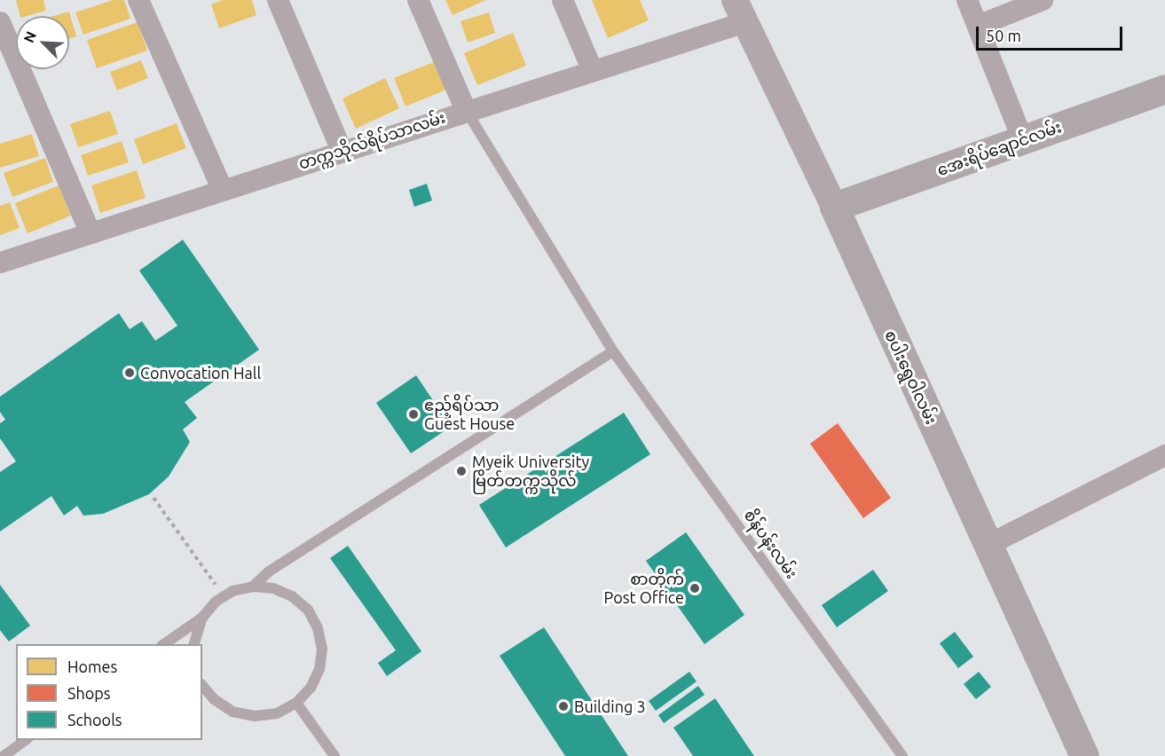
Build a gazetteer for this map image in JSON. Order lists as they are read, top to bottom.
{
  "streets": {
    "main road": ["အေးရိပ်ချောင်လမ်း", "စပါးရွေဝါလမ်း"],
    "street": ["တက္ကသိုလ်ရိပ်သာလမ်း"],
    "lane": ["စိန်ပန်းလမ်း"]
  },
  "crossings": [
    ["တက္ကသိုလ်ရိပ်သာလမ်း", "စပါးရွေဝါလမ်း"],
    ["တက္ကသိုလ်ရိပ်သာလမ်း", "စိန်ပန်းလမ်း"],
    ["အေးရိပ်ချောင်လမ်း", "စပါးရွေဝါလမ်း"]
  ],
  "places": [
    "Convocation Hall",
    "ဧည့်ရိပ်သာ Guest House",
    "Myeik University မြိတ်တက္ကသိုလ်",
    "စာတိုက် Post Office",
    "Building 3"
  ],
  "legend": ["Homes", "Shops", "Schools"],
  "scale_bar": "50 m",
  "north": "top left"
}
